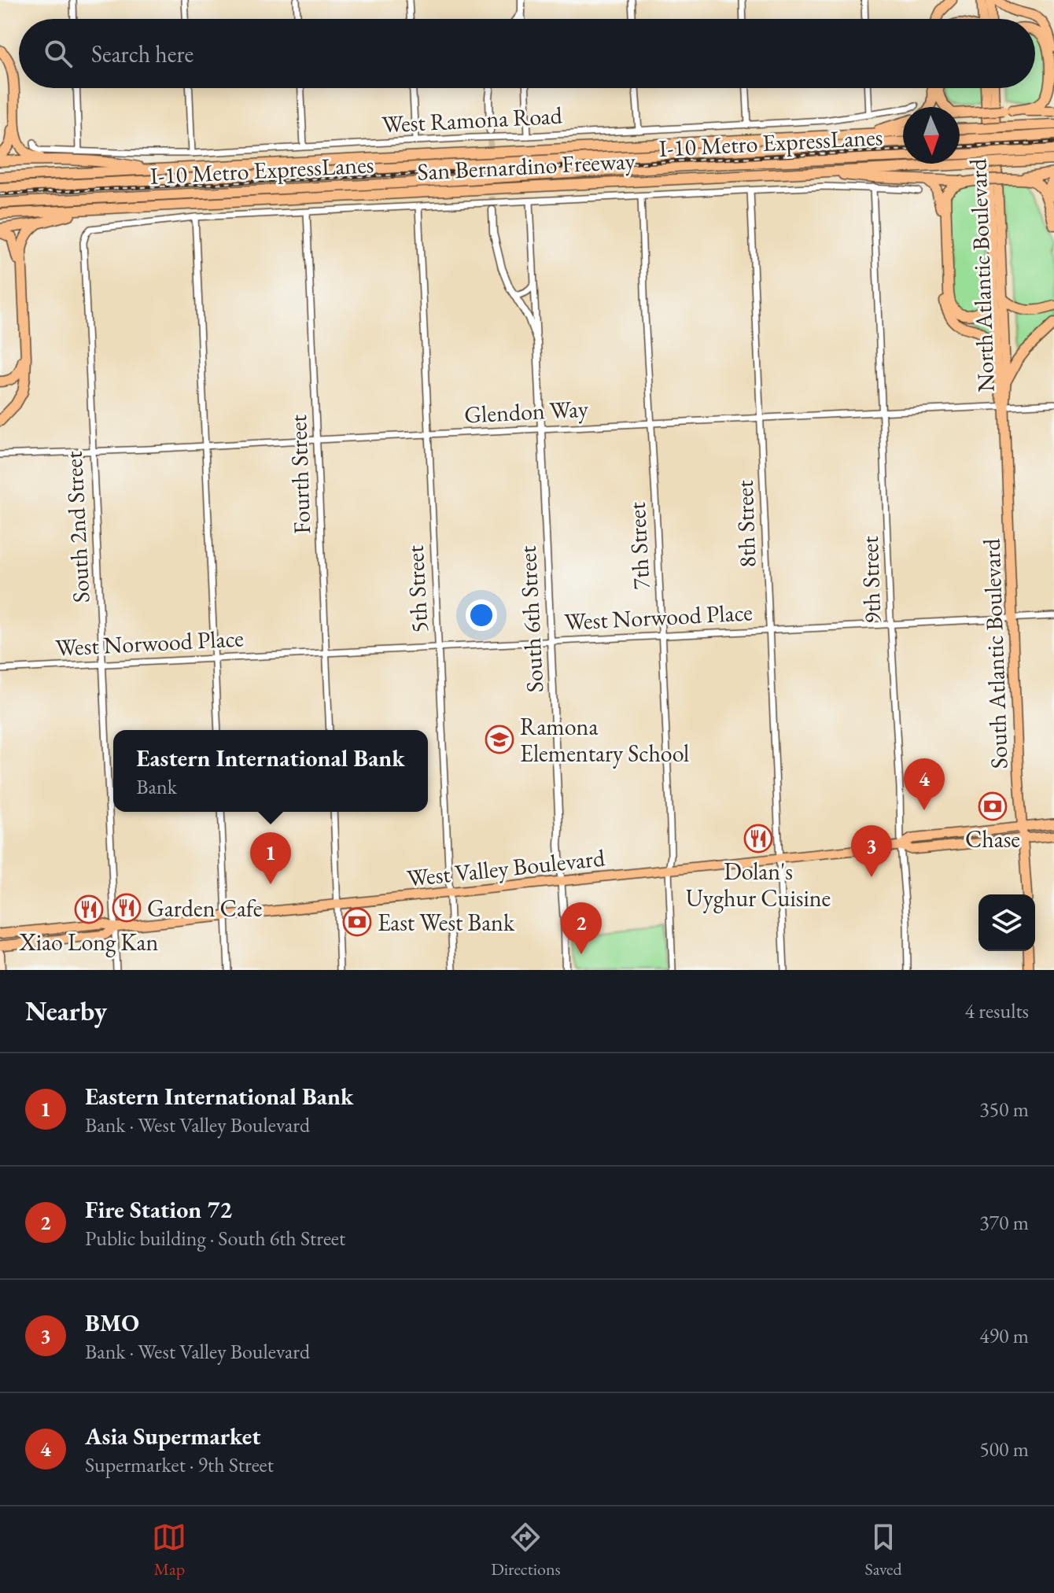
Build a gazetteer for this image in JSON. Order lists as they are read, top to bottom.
{
  "streets": {
    "highway": ["I-10 Metro ExpressLanes", "San Bernardino Freeway"],
    "main road": ["North Atlantic Boulevard", "South Atlantic Boulevard", "West Valley Boulevard"],
    "street": [
      "West Ramona Road",
      "Glendon Way",
      "Fourth Street",
      "8th Street",
      "South 2nd Street",
      "7th Street",
      "9th Street",
      "5th Street",
      "West Norwood Place",
      "South 6th Street"
    ]
  },
  "crossings": [
    ["I-10 Metro ExpressLanes", "San Bernardino Freeway"],
    ["North Atlantic Boulevard", "Glendon Way"],
    ["North Atlantic Boulevard", "South Atlantic Boulevard"],
    ["Glendon Way", "Fourth Street"],
    ["Glendon Way", "8th Street"],
    ["Glendon Way", "South 2nd Street"],
    ["Glendon Way", "7th Street"],
    ["Glendon Way", "9th Street"],
    ["Glendon Way", "5th Street"],
    ["Glendon Way", "South 6th Street"],
    ["Glendon Way", "South Atlantic Boulevard"],
    ["Fourth Street", "West Norwood Place"],
    ["8th Street", "West Norwood Place"],
    ["8th Street", "West Valley Boulevard"],
    ["South 2nd Street", "West Norwood Place"],
    ["South 2nd Street", "West Valley Boulevard"],
    ["7th Street", "West Norwood Place"],
    ["7th Street", "West Valley Boulevard"],
    ["9th Street", "West Norwood Place"],
    ["9th Street", "West Valley Boulevard"],
    ["5th Street", "West Norwood Place"],
    ["5th Street", "West Valley Boulevard"],
    ["West Norwood Place", "South 6th Street"],
    ["West Norwood Place", "South Atlantic Boulevard"],
    ["South 6th Street", "West Valley Boulevard"],
    ["South Atlantic Boulevard", "West Valley Boulevard"]
  ],
  "places": {
    "school or university": ["Ramona Elementary School"],
    "bank": ["Chase", "East West Bank"],
    "restaurant": ["Dolan's Uyghur Cuisine", "Garden Cafe", "Xiao Long Kan"]
  },
  "north": "bottom",
  "page": {
    "search": "Search here",
    "popup": ["Eastern International Bank", "Bank"],
    "pins": [
      "4",
      "3",
      "1",
      "2"
    ],
    "heading": ["Nearby", "4 results"],
    "list": [
      {
        "mark": "1",
        "name": "Eastern International Bank",
        "note": "Bank · West Valley Boulevard",
        "value": "350 m"
      },
      {
        "mark": "2",
        "name": "Fire Station 72",
        "note": "Public building · South 6th Street",
        "value": "370 m"
      },
      {
        "mark": "3",
        "name": "BMO",
        "note": "Bank · West Valley Boulevard",
        "value": "490 m"
      },
      {
        "mark": "4",
        "name": "Asia Supermarket",
        "note": "Supermarket · 9th Street",
        "value": "500 m"
      }
    ],
    "nav": ["Map", "Directions", "Saved"]
  }
}
